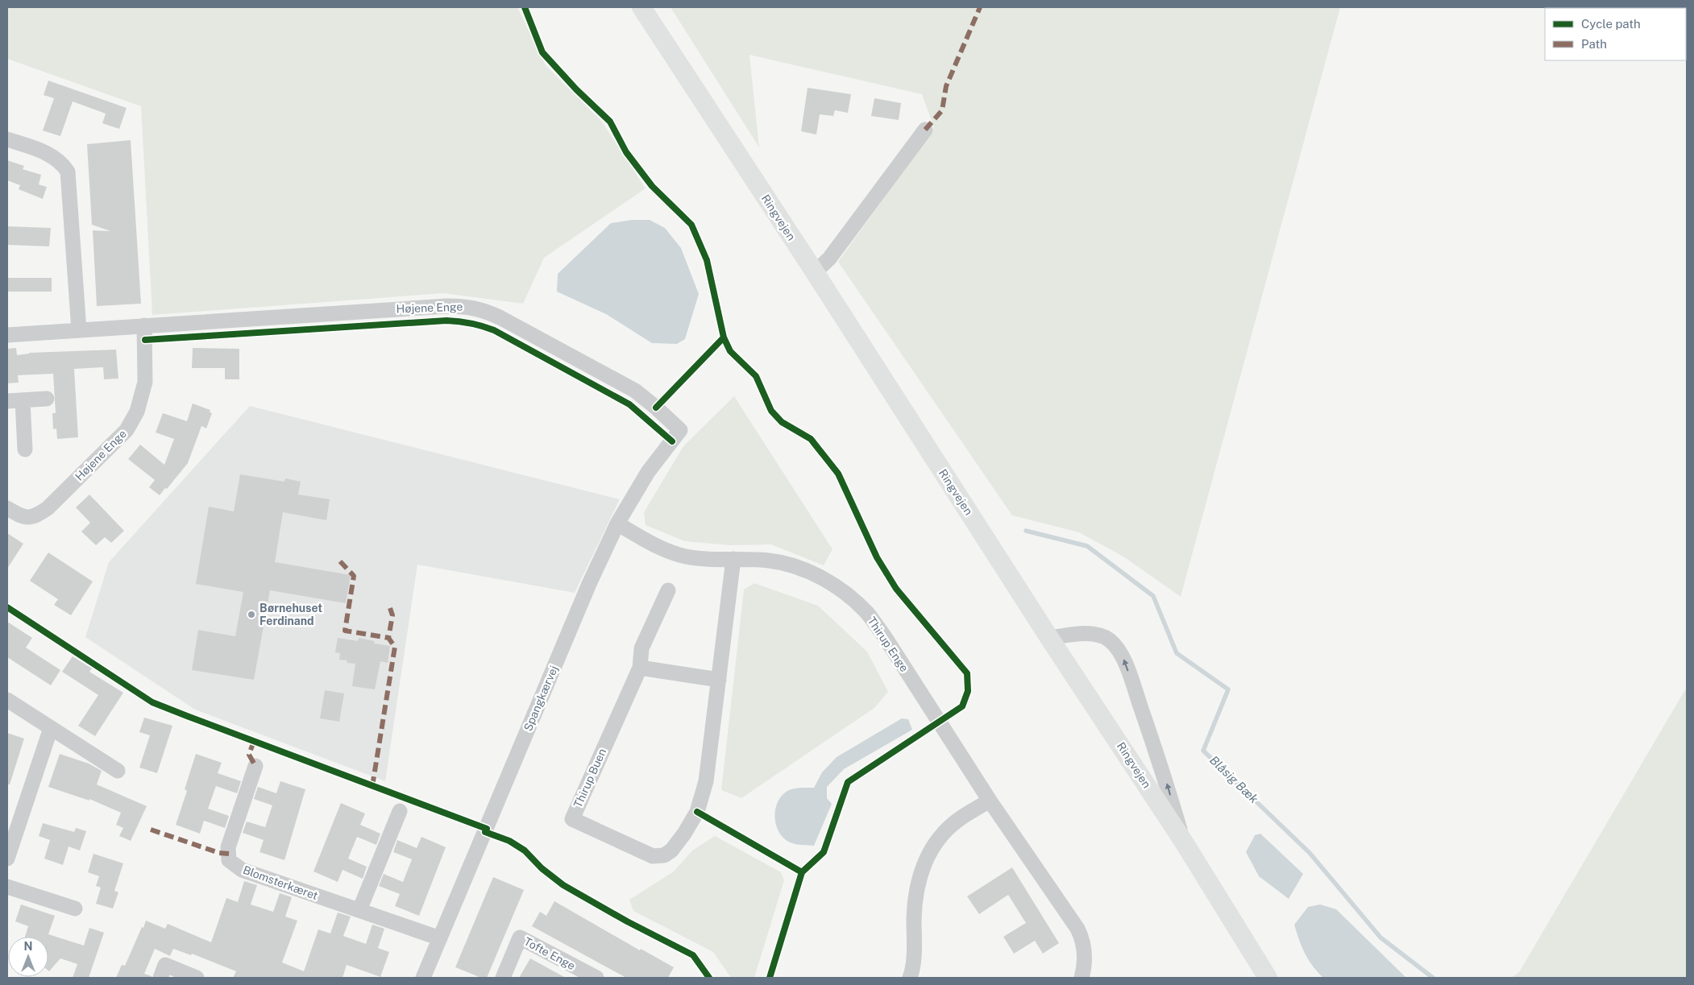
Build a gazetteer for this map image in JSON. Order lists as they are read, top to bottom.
{
  "streets": {
    "main road": ["Ringvejen"],
    "street": [
      "Højene Enge",
      "Thirup Enge",
      "Spangkærvej",
      "Thirup Buen",
      "Blomsterkæret",
      "Tofte Enge"
    ]
  },
  "crossings": [
    ["Højene Enge", "Spangkærvej"],
    ["Thirup Enge", "Spangkærvej"],
    ["Spangkærvej", "Blomsterkæret"]
  ],
  "water": ["Blåsig Bæk"],
  "places": ["Børnehuset Ferdinand"],
  "legend": ["Cycle path", "Path"],
  "north": "top"
}
